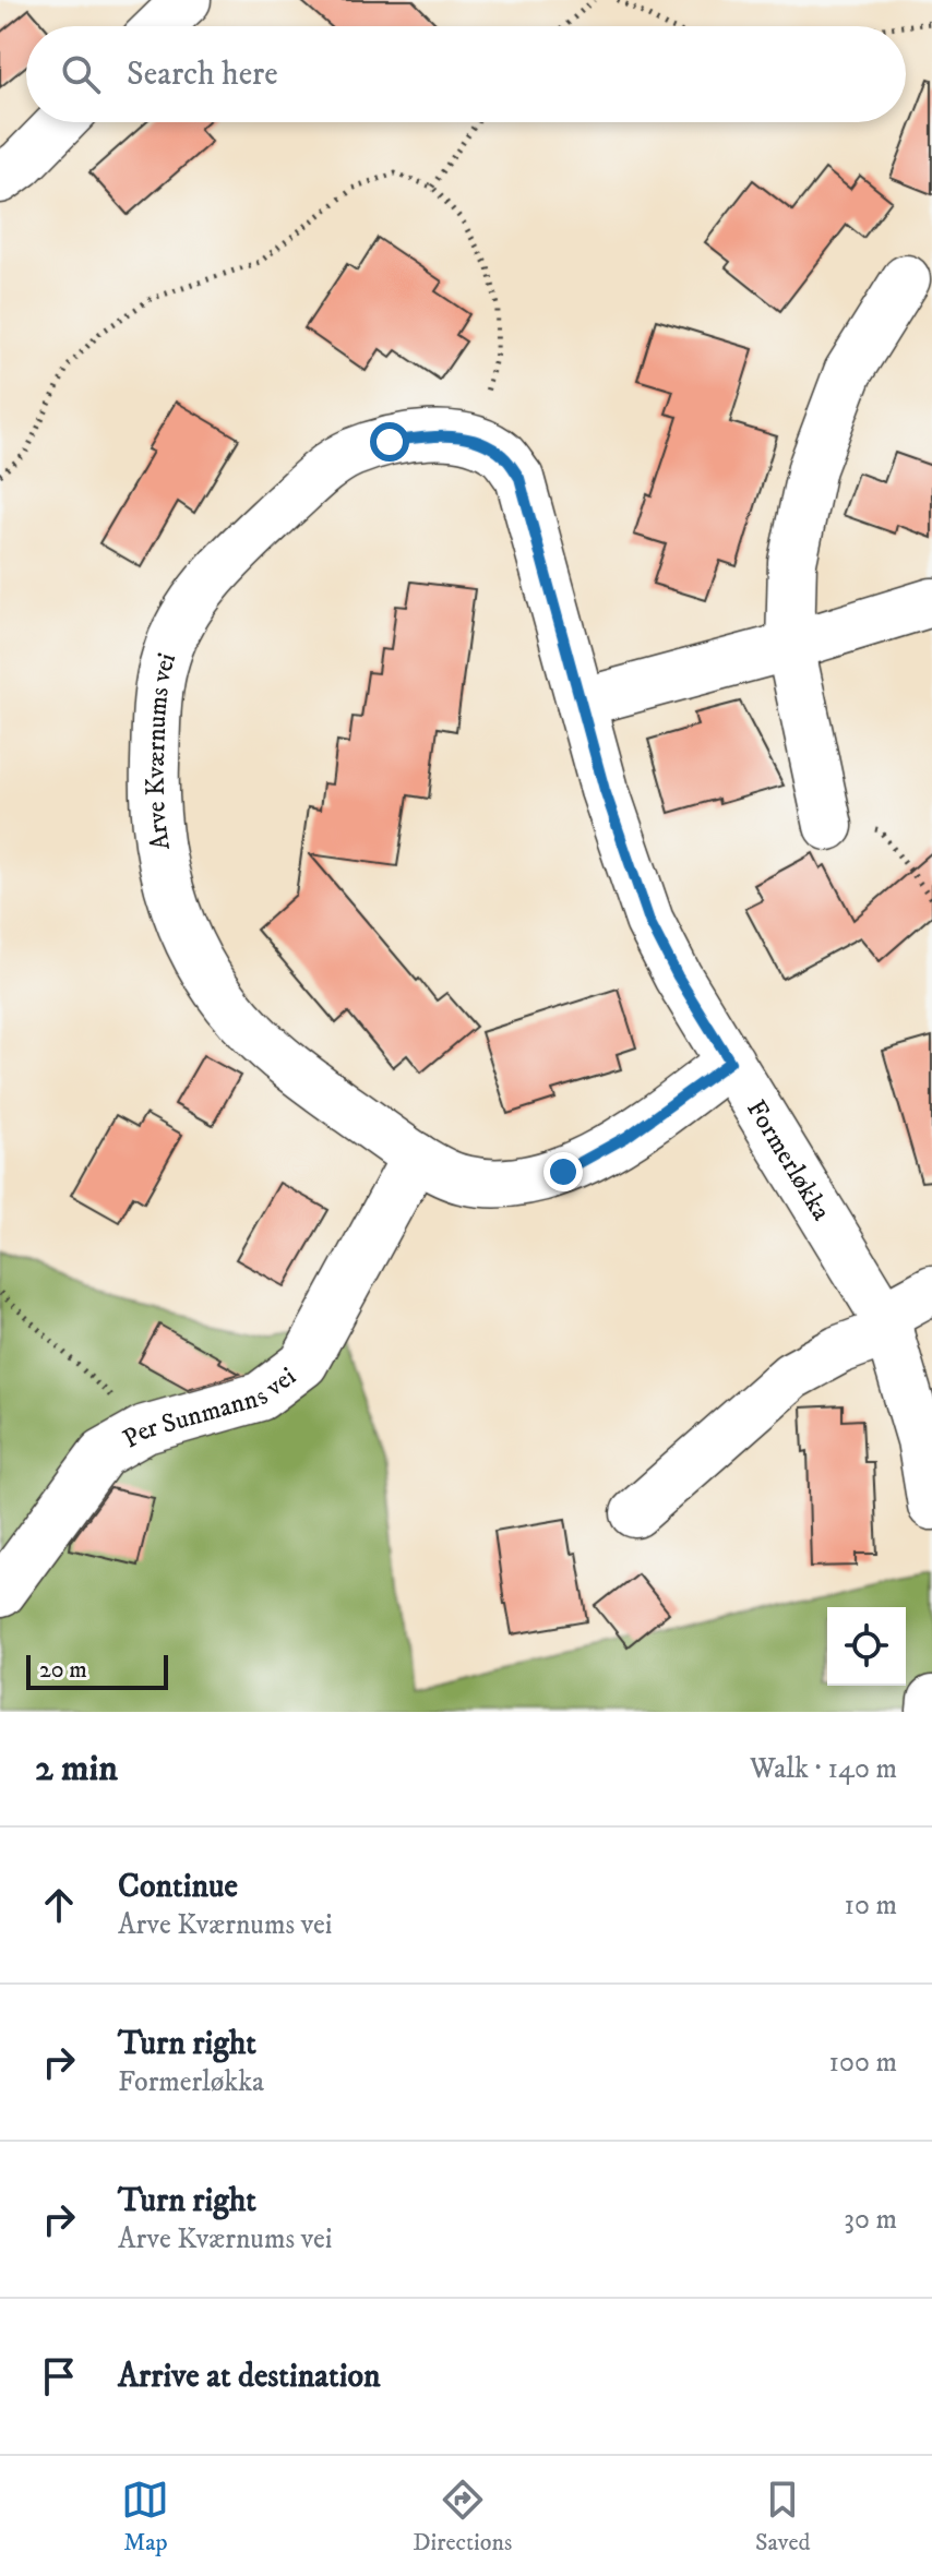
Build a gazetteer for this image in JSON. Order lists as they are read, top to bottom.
{
  "streets": {
    "street": ["Arve Kværnums vei", "Formerløkka", "Per Sunmanns vei"]
  },
  "crossings": [
    ["Arve Kværnums vei", "Formerløkka"],
    ["Arve Kværnums vei", "Per Sunmanns vei"]
  ],
  "scale_bar": "20 m",
  "page": {
    "search": "Search here",
    "scale": "20 m",
    "heading": ["2 min", "Walk · 140 m"],
    "list": [
      ["Continue", "Arve Kværnums vei", "10 m"],
      ["Turn right", "Formerløkka", "100 m"],
      ["Turn right", "Arve Kværnums vei", "30 m"],
      "Arrive at destination"
    ],
    "nav": ["Map", "Directions", "Saved"]
  }
}
